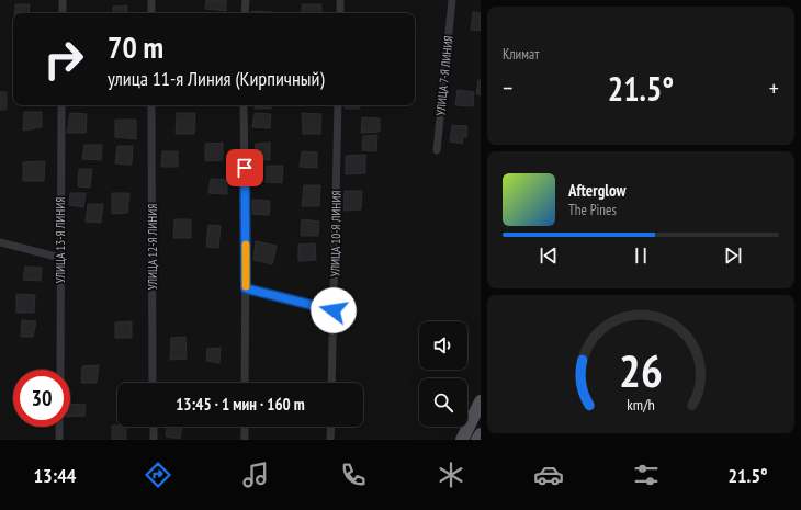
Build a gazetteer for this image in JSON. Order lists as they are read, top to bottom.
{
  "streets": {
    "street": [
      "УЛИЦА 7-Я ЛИНИЯ",
      "УЛИЦА 10-Я ЛИНИЯ",
      "УЛИЦА 13-Я ЛИНИЯ",
      "УЛИЦА 12-Я ЛИНИЯ"
    ]
  },
  "page": {
    "tile": "Климат",
    "turn": ["70 m", "улица 11-я Линия (Кирпичный)"],
    "heat": ["−", "21.5°", "+"],
    "song": ["Afterglow", "The Pines"],
    "limit": "30",
    "trip": "13:45 · 1 мин · 160 m",
    "tabs": ["13:44", "21.5°"],
    "gauge": ["26", "km/h"]
  }
}
